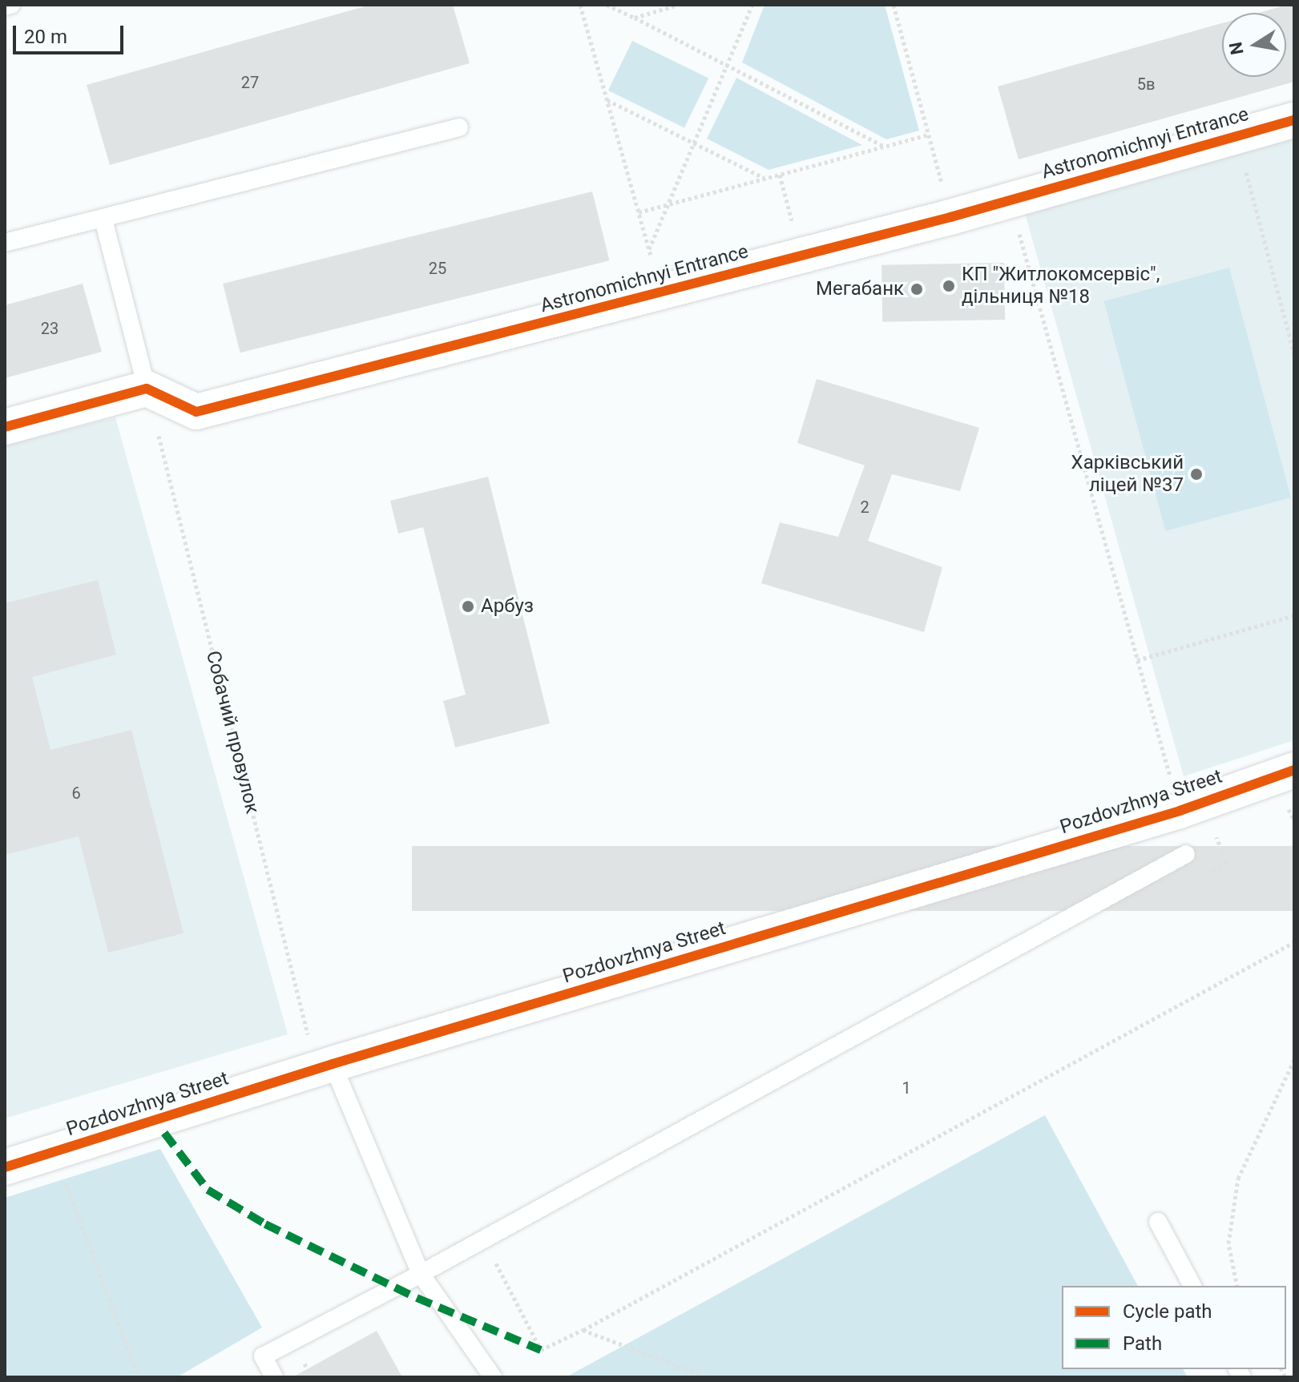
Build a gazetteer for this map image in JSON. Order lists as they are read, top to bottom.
{
  "streets": {
    "street": ["Astronomichnyi Entrance", "Pozdovzhnya Street"],
    "path": ["Собачий провулок"]
  },
  "crossings": [
    ["Astronomichnyi Entrance", "Собачий провулок"],
    ["Собачий провулок", "Pozdovzhnya Street"]
  ],
  "places": [
    "КП \"Житлокомсервіс\", дільниця №18",
    "Мегабанк",
    "Харківський ліцей №37",
    "Арбуз"
  ],
  "house_numbers": [
    "27",
    "5в",
    "25",
    "23",
    "2",
    "6",
    "1"
  ],
  "legend": ["Cycle path", "Path"],
  "scale_bar": "20 m",
  "north": "left"
}
